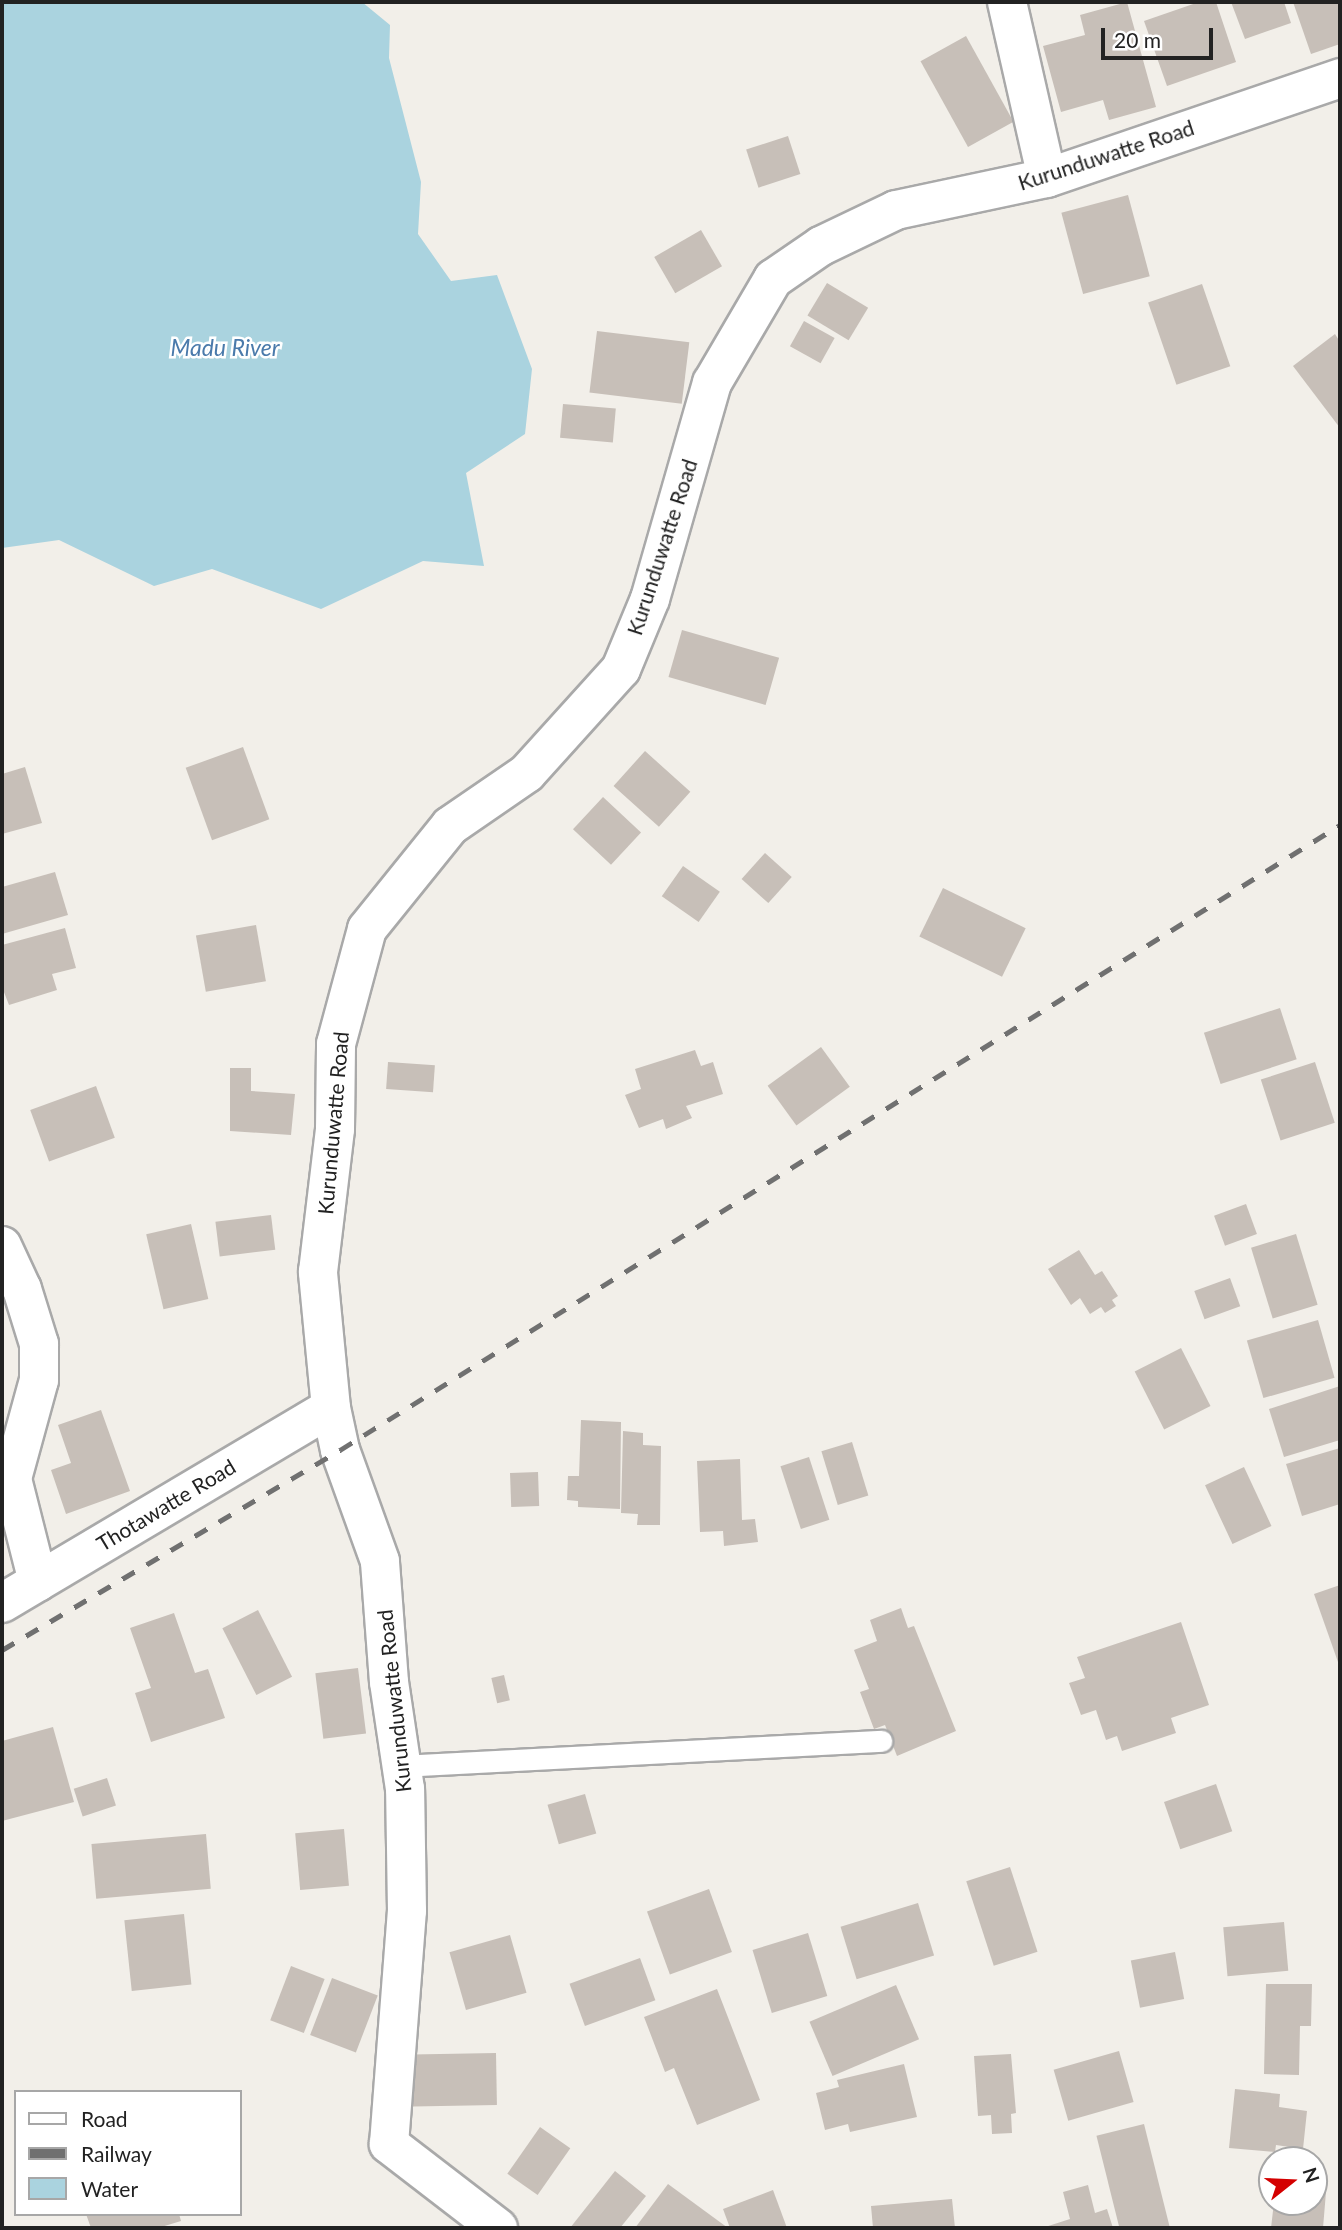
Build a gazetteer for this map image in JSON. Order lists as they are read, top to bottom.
{
  "streets": {
    "street": ["Kurunduwatte Road", "Thotawatte Road"]
  },
  "crossings": [
    ["Kurunduwatte Road", "Thotawatte Road"]
  ],
  "water": ["Madu River"],
  "legend": ["Road", "Railway", "Water"],
  "scale_bar": "20 m",
  "north": "right"
}
